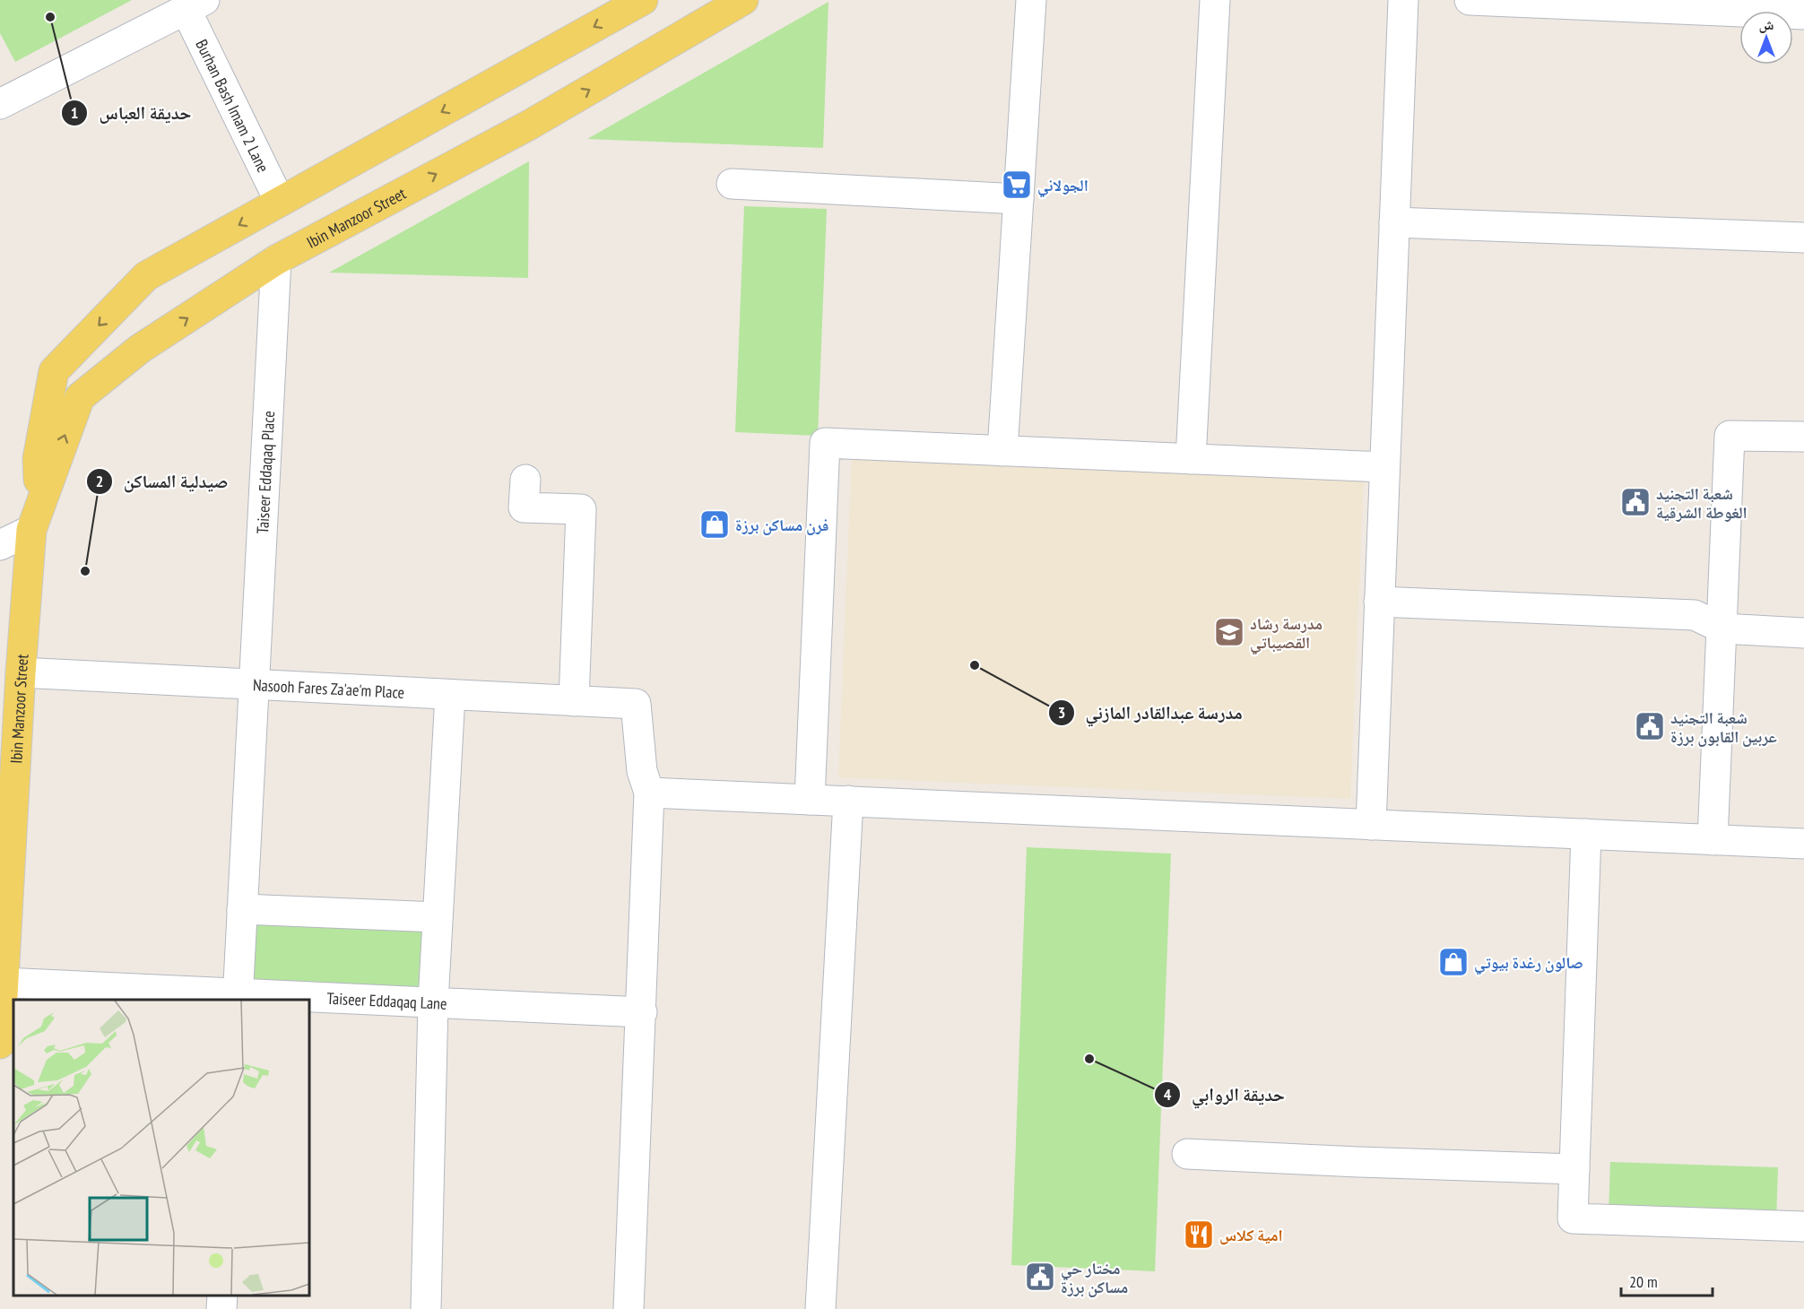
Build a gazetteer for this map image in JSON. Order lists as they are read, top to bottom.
{
  "streets": {
    "main road": ["Ibin Manzoor Street"],
    "street": [
      "Burhan Bash Imam 2 Lane",
      "Taiseer Eddaqaq Place",
      "Nasooh Fares Za'ae'm Place",
      "Taiseer Eddaqaq Lane"
    ]
  },
  "crossings": [
    ["Burhan Bash Imam 2 Lane", "Ibin Manzoor Street"],
    ["Ibin Manzoor Street", "Taiseer Eddaqaq Place"],
    ["Ibin Manzoor Street", "Nasooh Fares Za'ae'm Place"],
    ["Ibin Manzoor Street", "Taiseer Eddaqaq Lane"],
    ["Taiseer Eddaqaq Place", "Nasooh Fares Za'ae'm Place"],
    ["Taiseer Eddaqaq Place", "Taiseer Eddaqaq Lane"]
  ],
  "places": {
    "other": [
      "حديقة العباس",
      "صيدلية المساكن",
      "مدرسة عبدالقادر المازني",
      "حديقة الروابي"
    ],
    "supermarket": ["الجولاني"],
    "public building": ["شعبة التجنيد الغوطة الشرقية", "شعبة التجنيد عربين القابون برزة", "مختار حي مساكن برزة"],
    "shop": ["فرن مساكن برزة", "صالون رغدة بيوتي"],
    "school or university": ["مدرسة رشاد القصيباتي"],
    "restaurant": ["امية كلاس"]
  },
  "scale_bar": "20 m",
  "north": "top"
}
